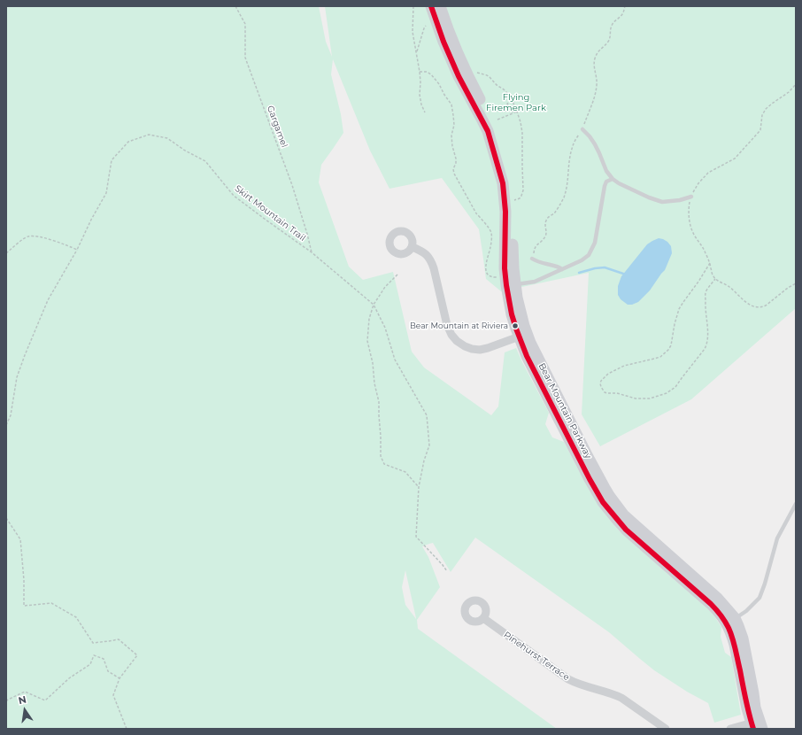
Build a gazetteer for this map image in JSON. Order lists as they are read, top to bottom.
{
  "streets": {
    "street": ["Bear Mountain Parkway", "Pinehurst Terrace"],
    "path": ["Gargamel", "Skirt Mountain Trail"]
  },
  "crossings": [
    ["Gargamel", "Skirt Mountain Trail"]
  ],
  "parks": ["Flying Firemen Park"],
  "places": ["Bear Mountain at Riviera"],
  "north": "top"
}
